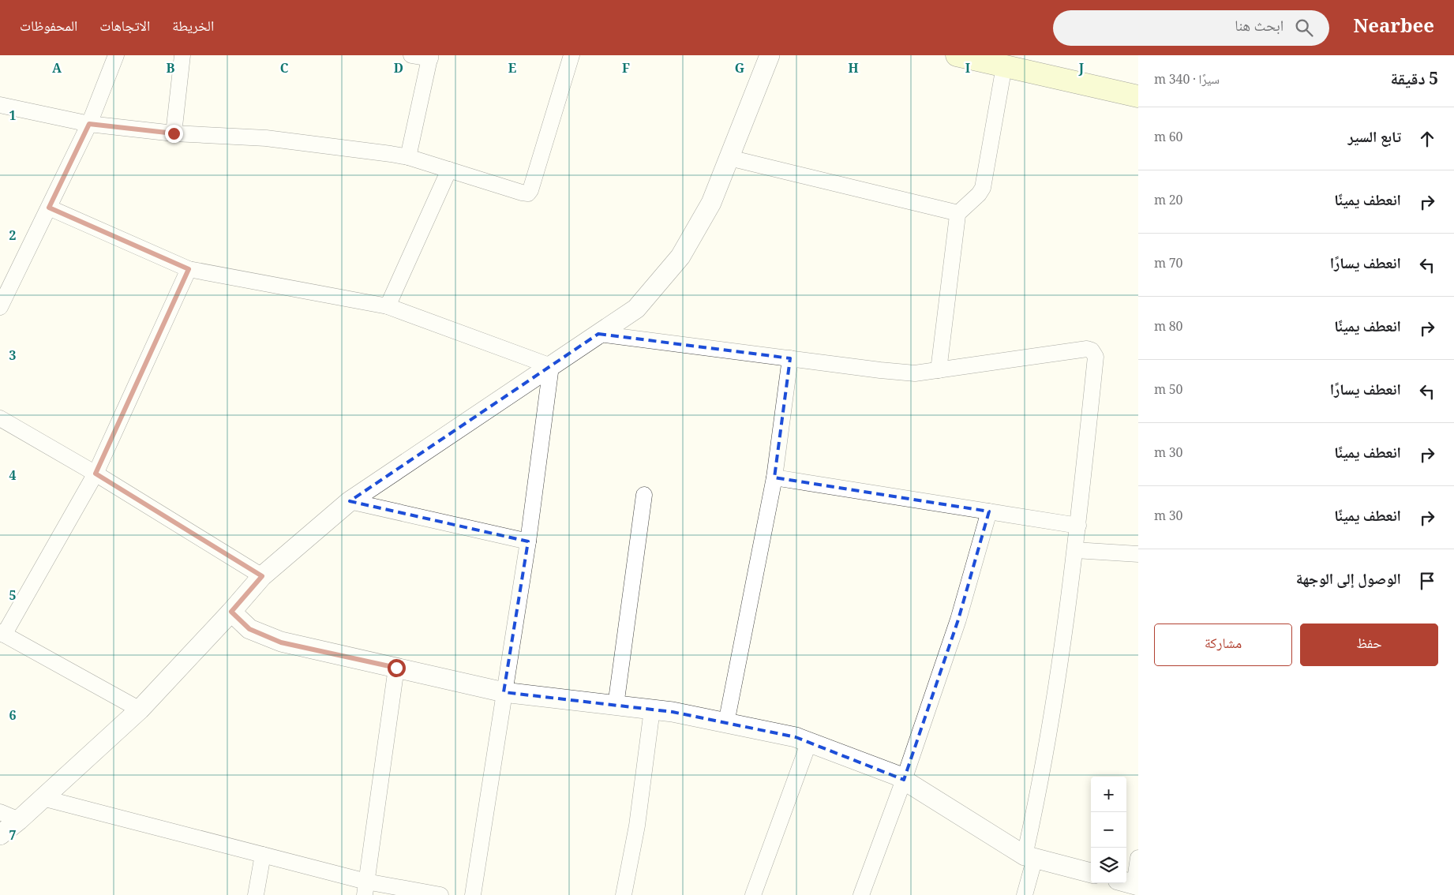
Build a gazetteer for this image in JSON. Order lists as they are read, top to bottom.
{
  "page": {
    "header": "Nearbee",
    "search": "ابحث هنا",
    "nav": ["الخريطة", "الاتجاهات", "المحفوظات"],
    "heading": ["5 دقيقة", "سيرًا · 340 m"],
    "list": [
      ["تابع السير", "60 m"],
      ["انعطف يمينًا", "20 m"],
      ["انعطف يسارًا", "70 m"],
      ["انعطف يمينًا", "80 m"],
      ["انعطف يسارًا", "50 m"],
      ["انعطف يمينًا", "30 m"],
      ["انعطف يمينًا", "30 m"],
      "الوصول إلى الوجهة"
    ],
    "buttons": ["حفظ", "مشاركة"],
    "map_buttons": ["+", "−"]
  },
  "grid": {
    "columns": [
      "A",
      "B",
      "C",
      "D",
      "E",
      "F",
      "G",
      "H",
      "I",
      "J"
    ],
    "rows": [
      "1",
      "2",
      "3",
      "4",
      "5",
      "6",
      "7"
    ]
  }
}
